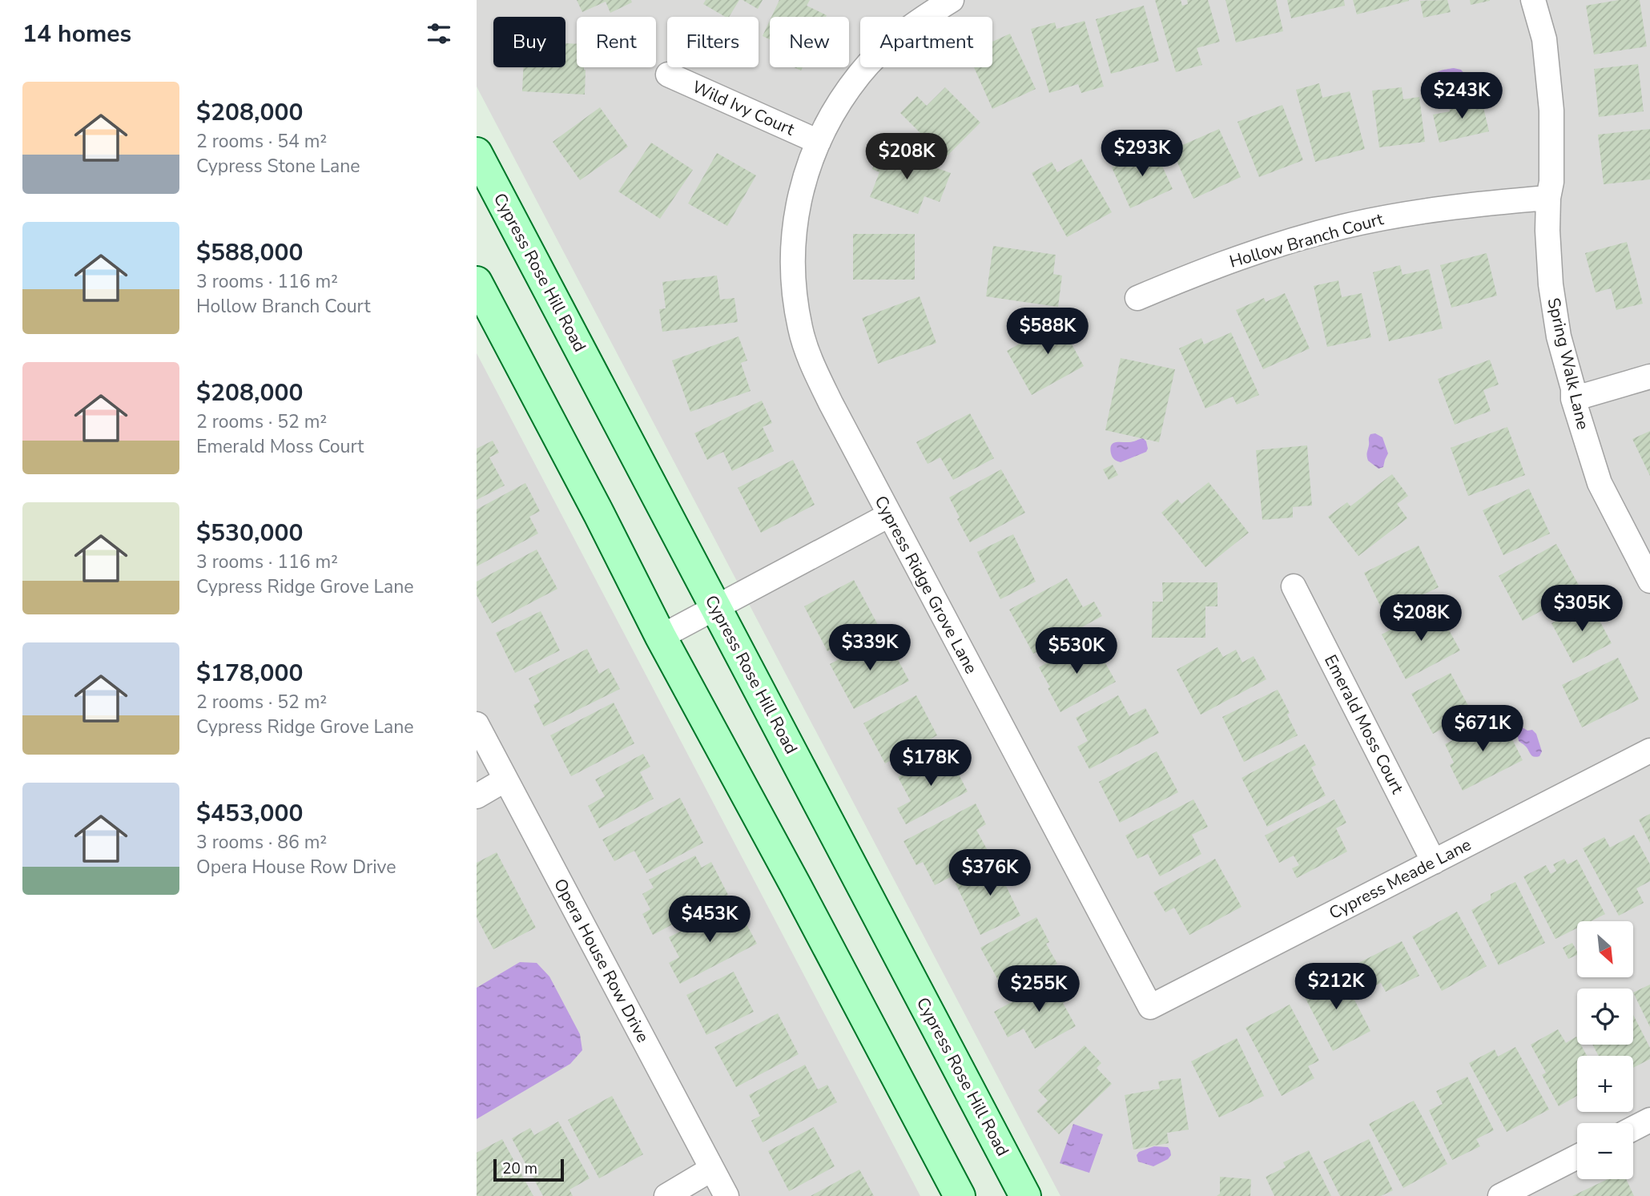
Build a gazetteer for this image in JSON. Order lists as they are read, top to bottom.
{
  "streets": {
    "main road": ["Cypress Rose Hill Road"],
    "street": [
      "Wild Ivy Court",
      "Hollow Branch Court",
      "Spring Walk Lane",
      "Cypress Ridge Grove Lane",
      "Emerald Moss Court",
      "Cypress Meade Lane",
      "Opera House Row Drive"
    ]
  },
  "crossings": [
    ["Wild Ivy Court", "Cypress Ridge Grove Lane"],
    ["Hollow Branch Court", "Spring Walk Lane"],
    ["Cypress Ridge Grove Lane", "Cypress Meade Lane"],
    ["Emerald Moss Court", "Cypress Meade Lane"]
  ],
  "scale_bar": "20 m",
  "north": "bottom right",
  "page": {
    "heading": "14 homes",
    "chip": [
      "Buy",
      "Rent",
      "Filters",
      "New",
      "Apartment"
    ],
    "list": [
      {
        "name": "$208,000",
        "note": "2 rooms · 54 m² · Cypress Stone Lane"
      },
      {
        "name": "$588,000",
        "note": "3 rooms · 116 m² · Hollow Branch Court"
      },
      {
        "name": "$208,000",
        "note": "2 rooms · 52 m² · Emerald Moss Court"
      },
      {
        "name": "$530,000",
        "note": "3 rooms · 116 m² · Cypress Ridge Grove Lane"
      },
      {
        "name": "$178,000",
        "note": "2 rooms · 52 m² · Cypress Ridge Grove Lane"
      },
      {
        "name": "$453,000",
        "note": "3 rooms · 86 m² · Opera House Row Drive"
      }
    ],
    "price": [
      "$243K",
      "$293K",
      "$208K",
      "$588K",
      "$305K",
      "$208K",
      "$339K",
      "$530K",
      "$671K",
      "$178K",
      "$376K",
      "$453K",
      "$212K",
      "$255K"
    ],
    "map_buttons": ["+", "−"],
    "scale": "20 m"
  }
}
